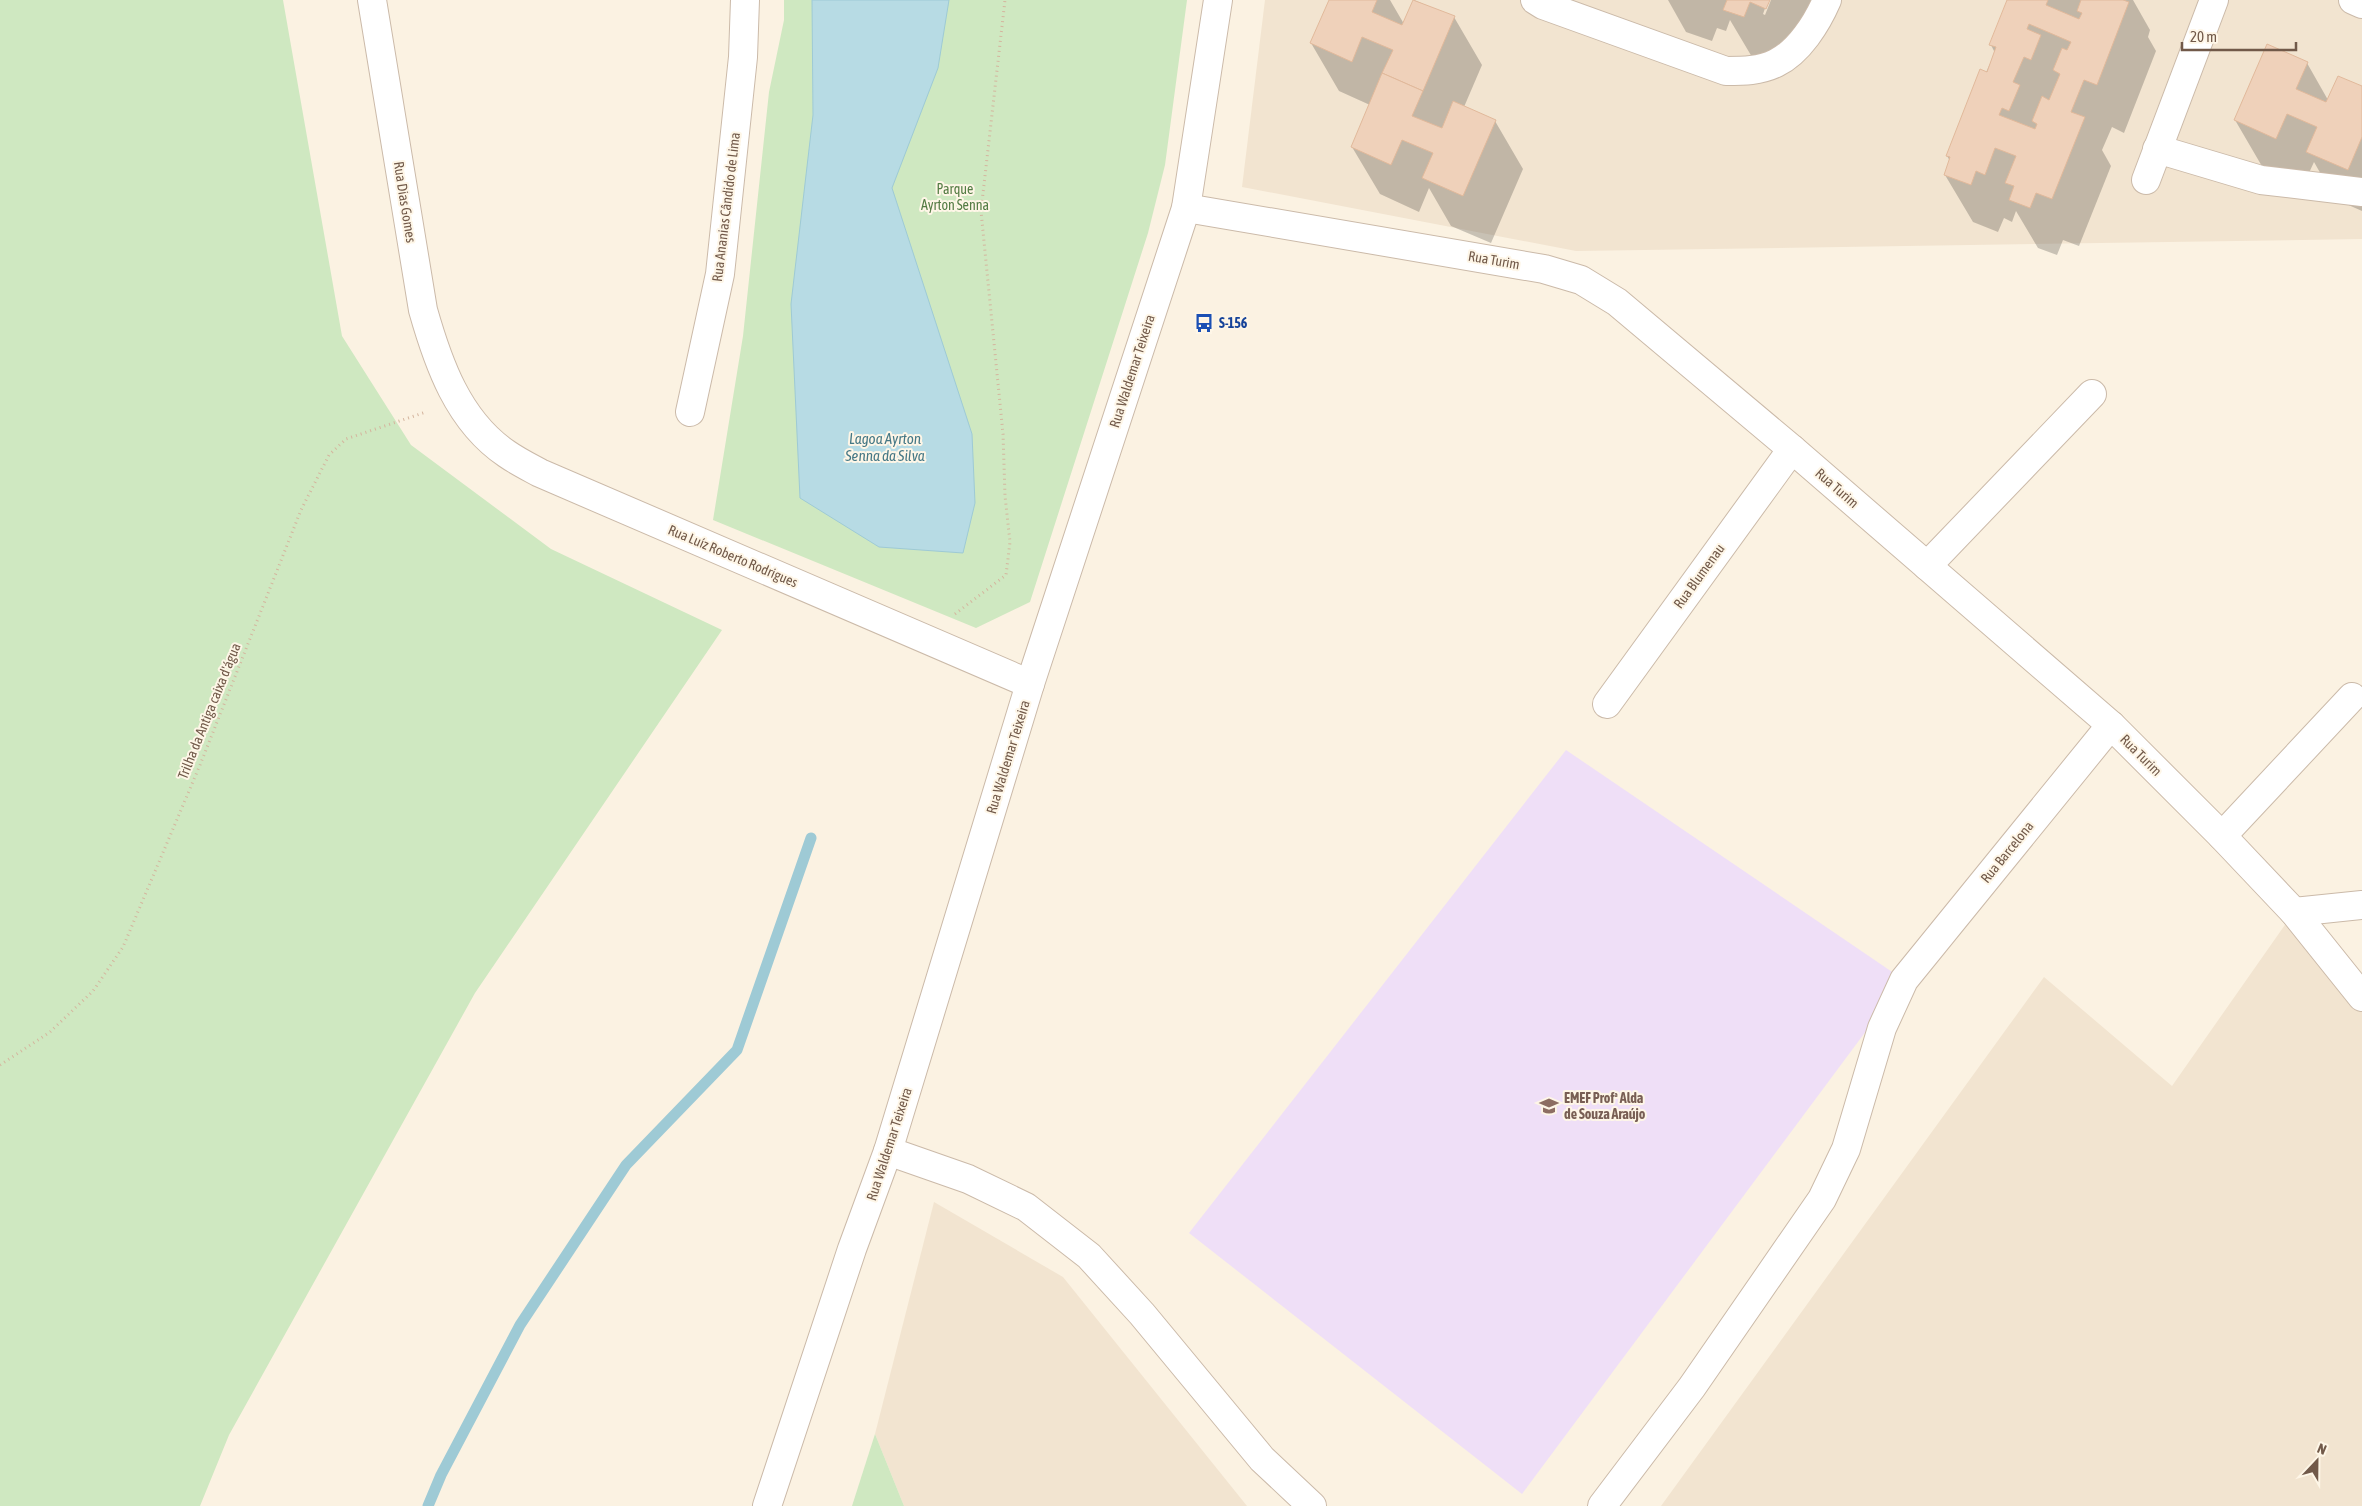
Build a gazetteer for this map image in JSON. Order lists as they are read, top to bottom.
{
  "streets": {
    "street": [
      "Rua Dias Gomes",
      "Rua Ananias Cândido de Lima",
      "Rua Turim",
      "Rua Waldemar Teixeira",
      "Rua Luíz Roberto Rodrigues",
      "Rua Blumenau",
      "Rua Barcelona"
    ],
    "path": ["Trilha da Antiga caixa d'água"]
  },
  "crossings": [
    ["Rua Dias Gomes", "Rua Luíz Roberto Rodrigues"],
    ["Rua Dias Gomes", "Trilha da Antiga caixa d'água"],
    ["Rua Turim", "Rua Waldemar Teixeira"],
    ["Rua Turim", "Rua Blumenau"],
    ["Rua Turim", "Rua Barcelona"],
    ["Rua Waldemar Teixeira", "Rua Luíz Roberto Rodrigues"],
    ["Rua Luíz Roberto Rodrigues", "Trilha da Antiga caixa d'água"]
  ],
  "water": ["Lagoa Ayrton Senna da Silva"],
  "parks": ["Parque Ayrton Senna"],
  "places": {
    "bus stop": ["S-156"],
    "school or university": ["EMEF Profª Alda de Souza Araújo"]
  },
  "scale_bar": "20 m",
  "north": "top"
}
